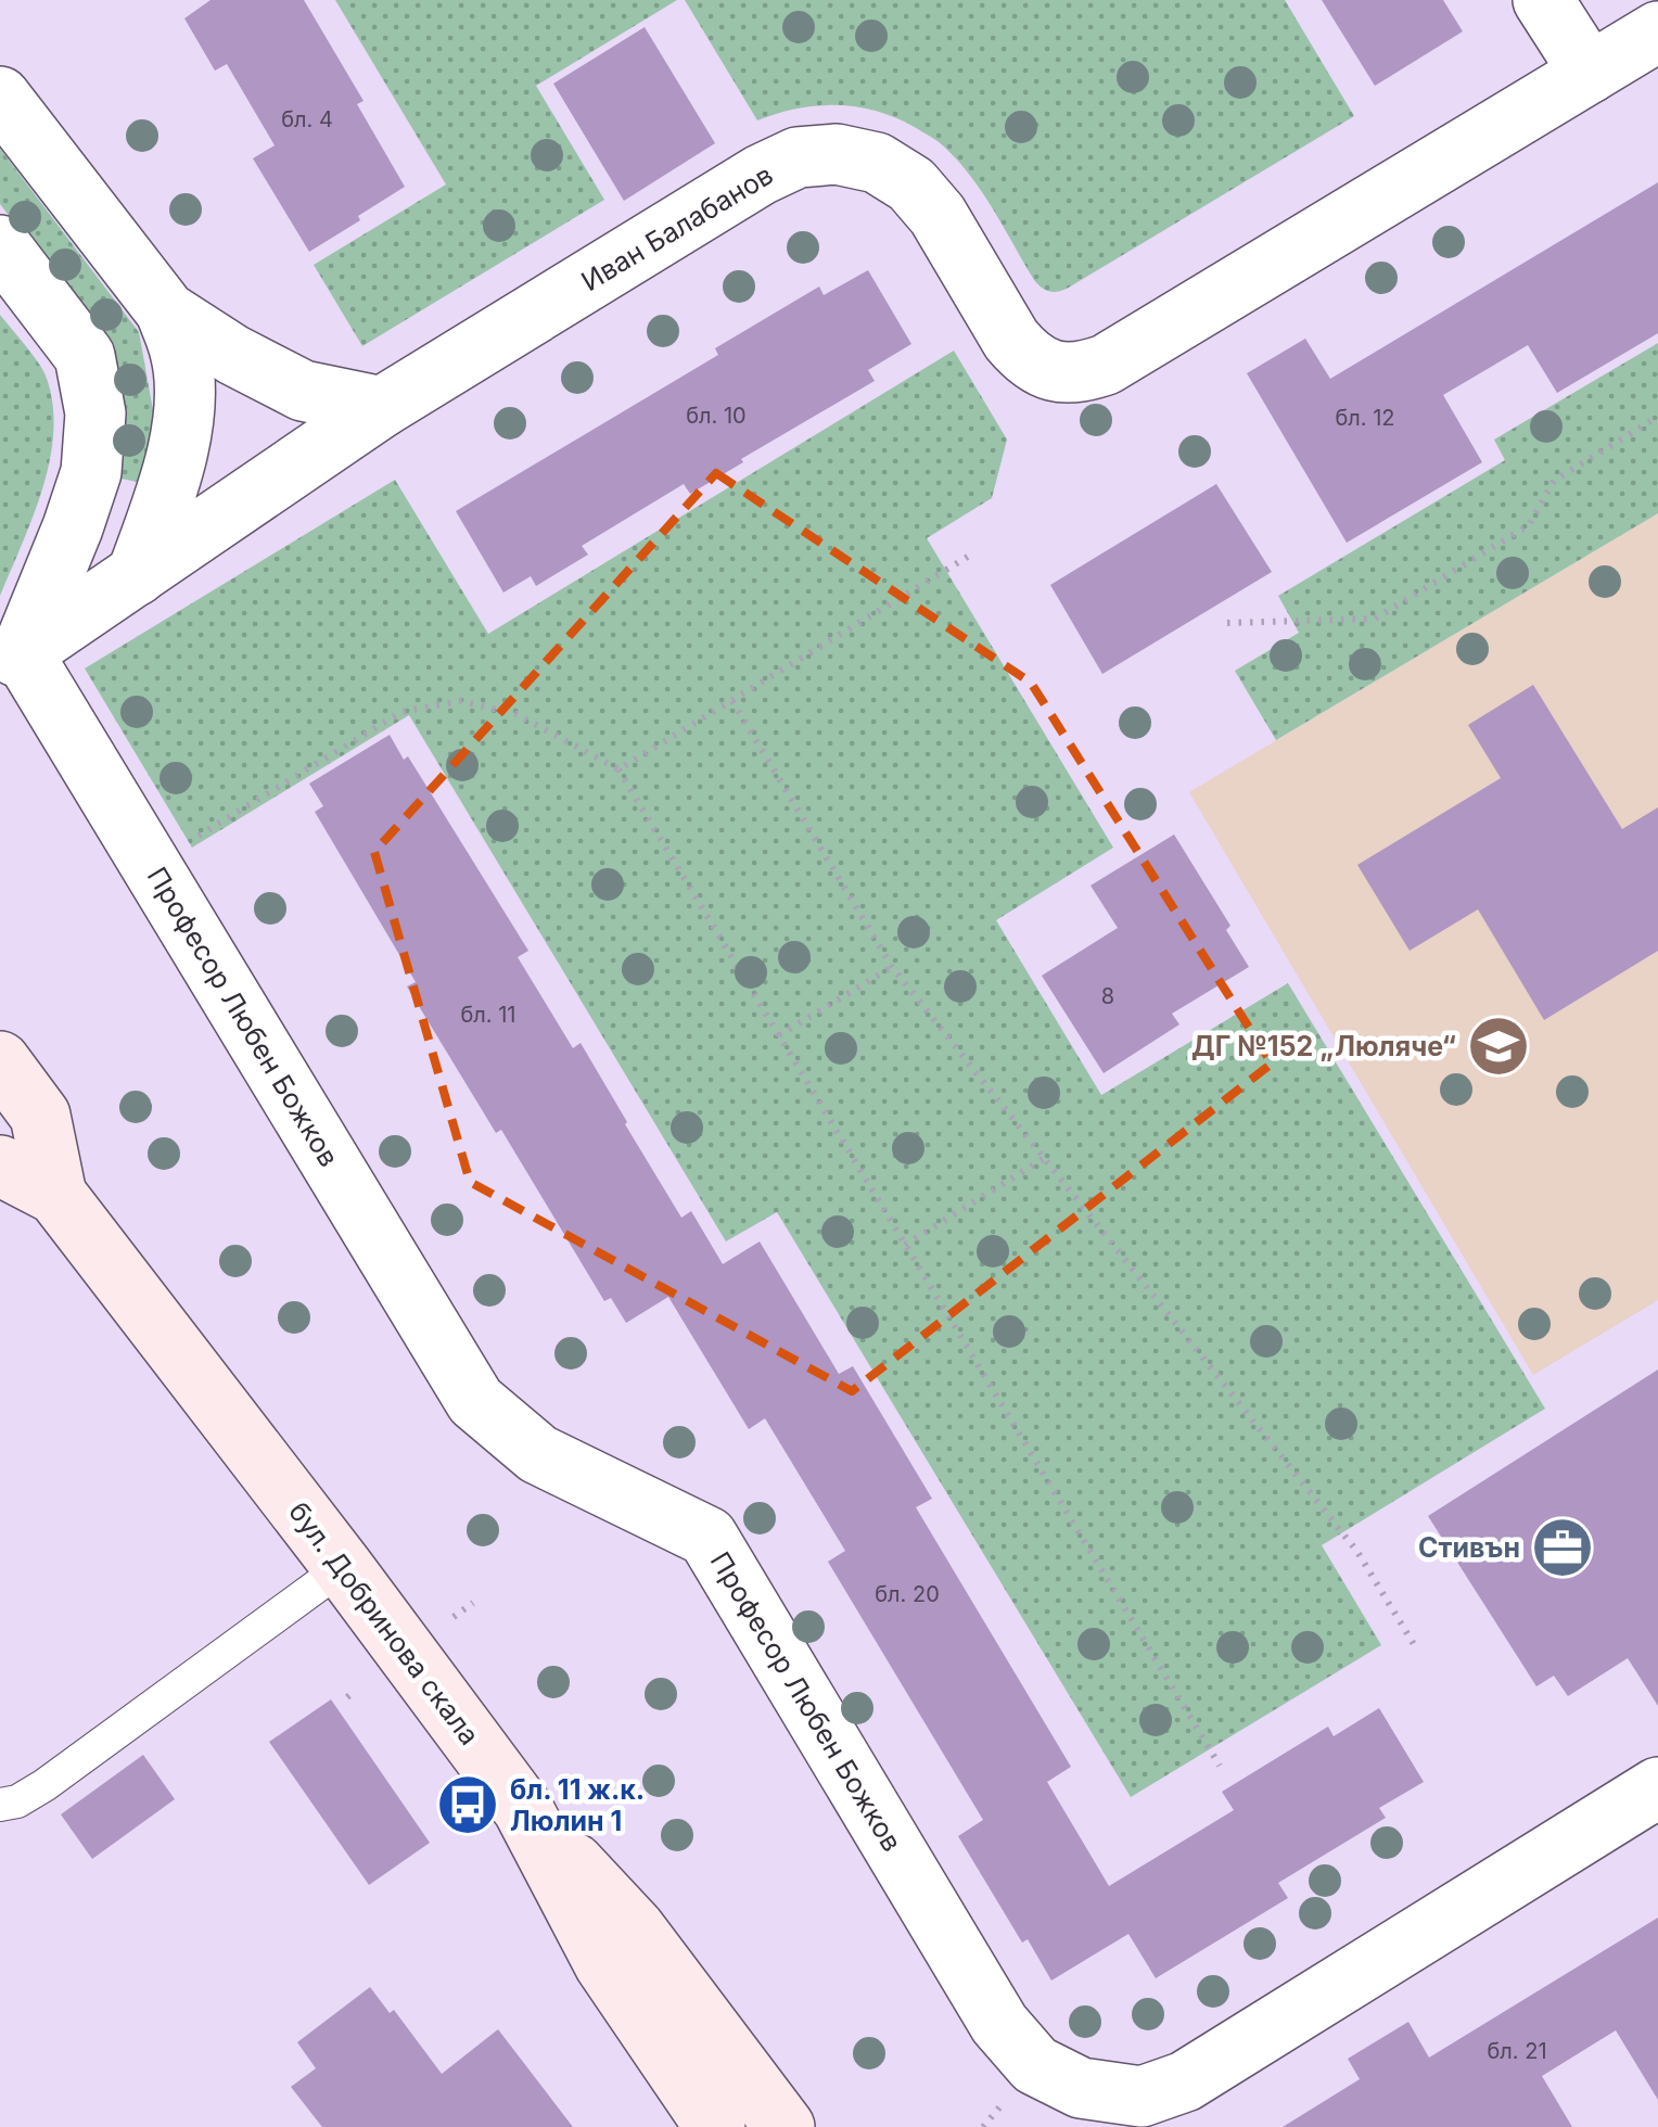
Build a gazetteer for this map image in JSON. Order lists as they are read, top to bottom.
{
  "streets": {
    "main road": ["бул. Добринова скала"],
    "street": ["Иван Балабанов", "Професор Любен Божков"]
  },
  "crossings": [
    ["Иван Балабанов", "Професор Любен Божков"]
  ],
  "places": {
    "school or university": ["ДГ №152 „Люляче“"],
    "office": ["Стивън"],
    "bus stop": ["бл. 11 ж.к. Люлин 1"]
  },
  "house_numbers": [
    "бл. 4",
    "бл. 10",
    "бл. 12",
    "8",
    "бл. 11",
    "бл. 20",
    "бл. 21"
  ]
}
